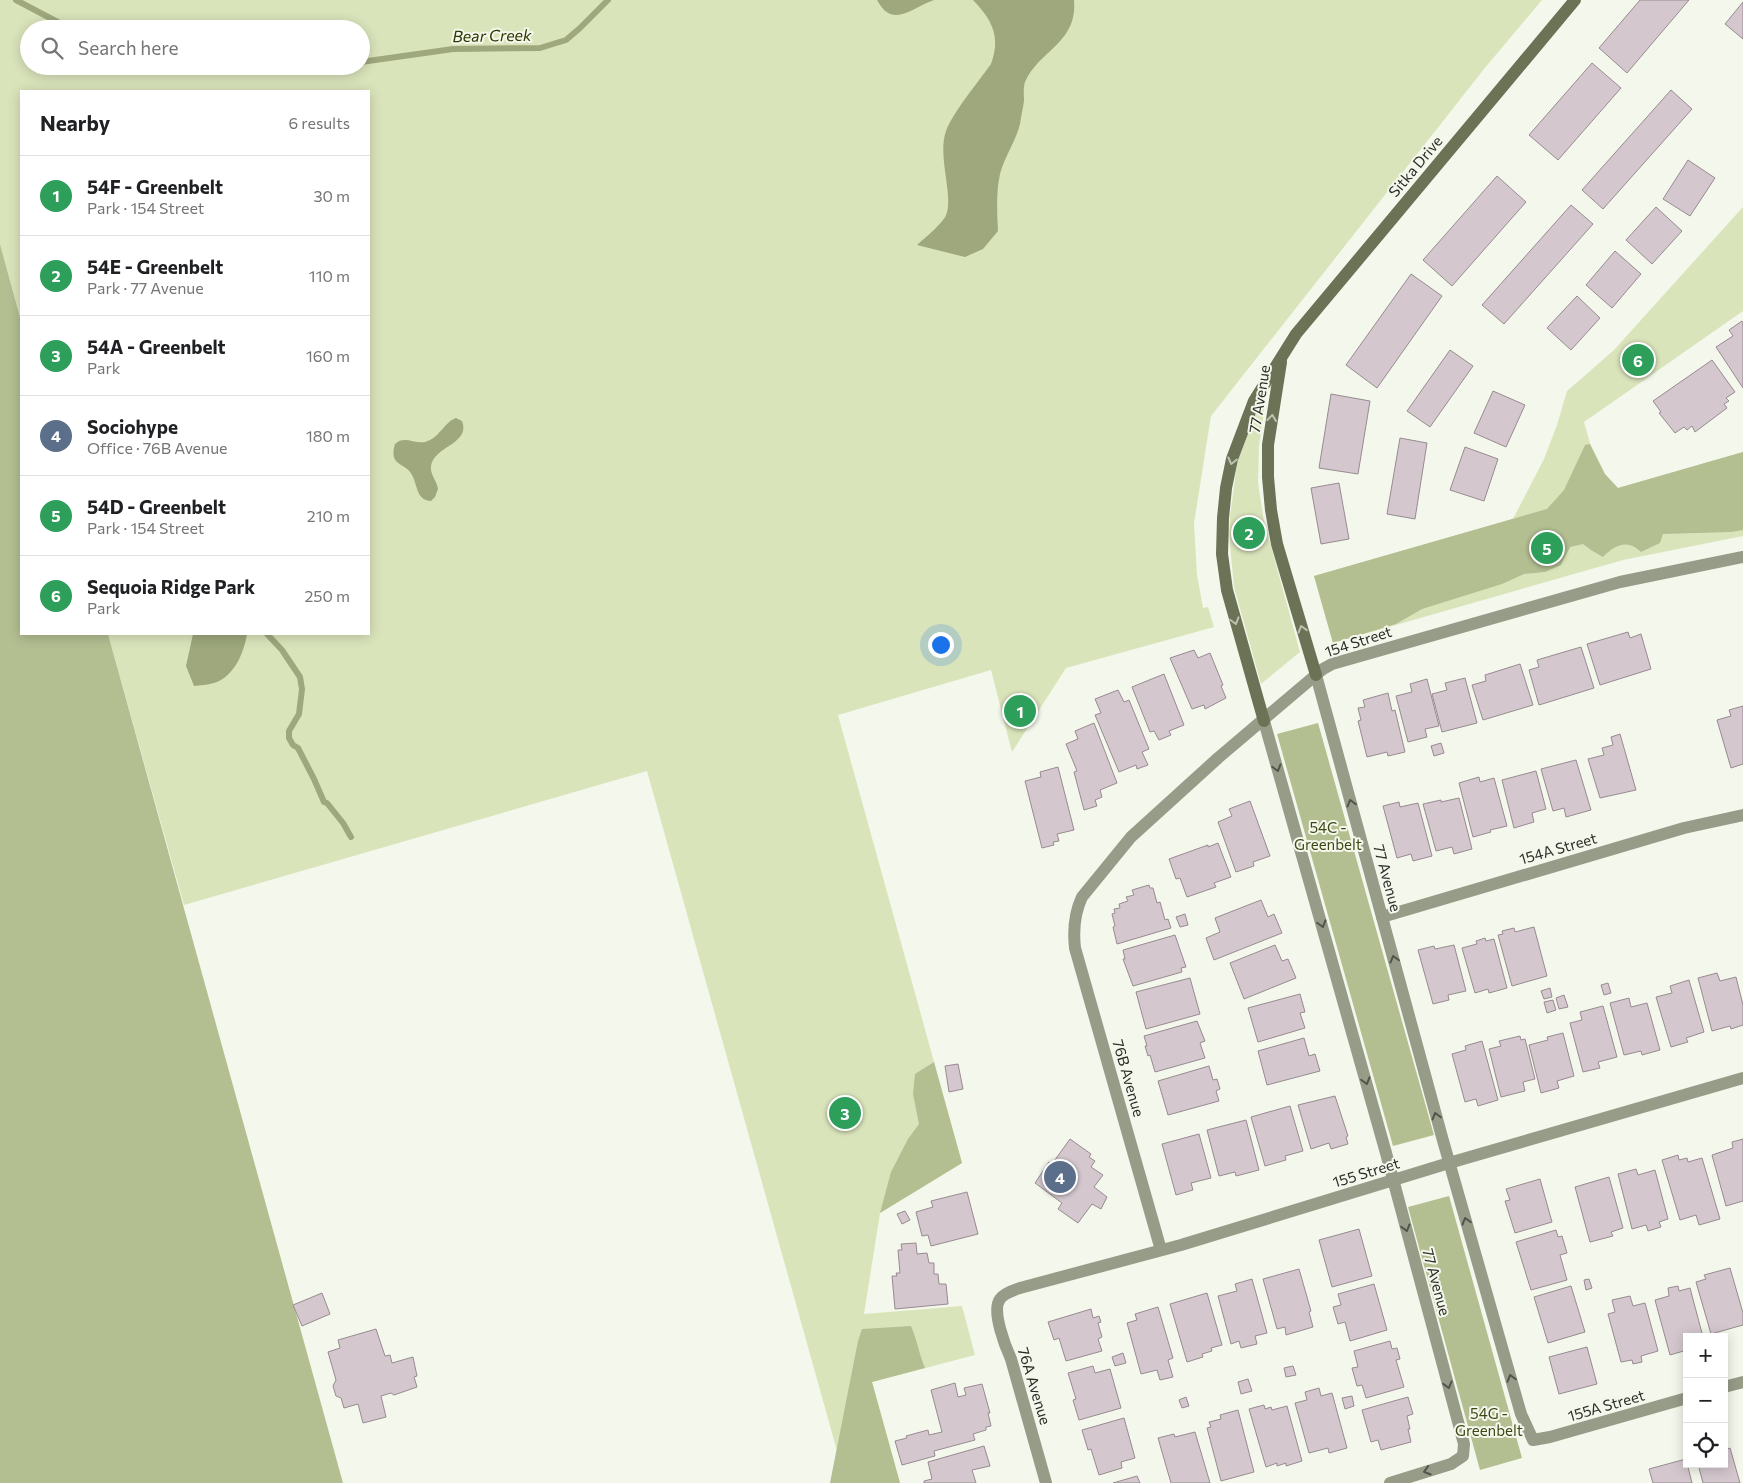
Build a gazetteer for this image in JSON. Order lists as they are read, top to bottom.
{
  "streets": {
    "street": [
      "Sitka Drive",
      "77 Avenue",
      "154 Street",
      "154A Street",
      "76B Avenue",
      "155 Street",
      "76A Avenue",
      "155A Street"
    ]
  },
  "crossings": [
    ["Sitka Drive", "77 Avenue"],
    ["77 Avenue", "154 Street"],
    ["77 Avenue", "154A Street"],
    ["77 Avenue", "155 Street"],
    ["77 Avenue", "155A Street"],
    ["154 Street", "76B Avenue"],
    ["76B Avenue", "155 Street"],
    ["155 Street", "76A Avenue"]
  ],
  "water": ["Bear Creek"],
  "parks": ["54C - Greenbelt", "54G - Greenbelt"],
  "page": {
    "search": "Search here",
    "heading": ["Nearby", "6 results"],
    "list": [
      {
        "mark": "1",
        "name": "54F - Greenbelt",
        "note": "Park · 154 Street",
        "value": "30 m"
      },
      {
        "mark": "2",
        "name": "54E - Greenbelt",
        "note": "Park · 77 Avenue",
        "value": "110 m"
      },
      {
        "mark": "3",
        "name": "54A - Greenbelt",
        "note": "Park",
        "value": "160 m"
      },
      {
        "mark": "4",
        "name": "Sociohype",
        "note": "Office · 76B Avenue",
        "value": "180 m"
      },
      {
        "mark": "5",
        "name": "54D - Greenbelt",
        "note": "Park · 154 Street",
        "value": "210 m"
      },
      {
        "mark": "6",
        "name": "Sequoia Ridge Park",
        "note": "Park",
        "value": "250 m"
      }
    ],
    "pins": [
      "6",
      "2",
      "5",
      "1",
      "3",
      "4"
    ],
    "map_buttons": ["+", "−"]
  }
}
